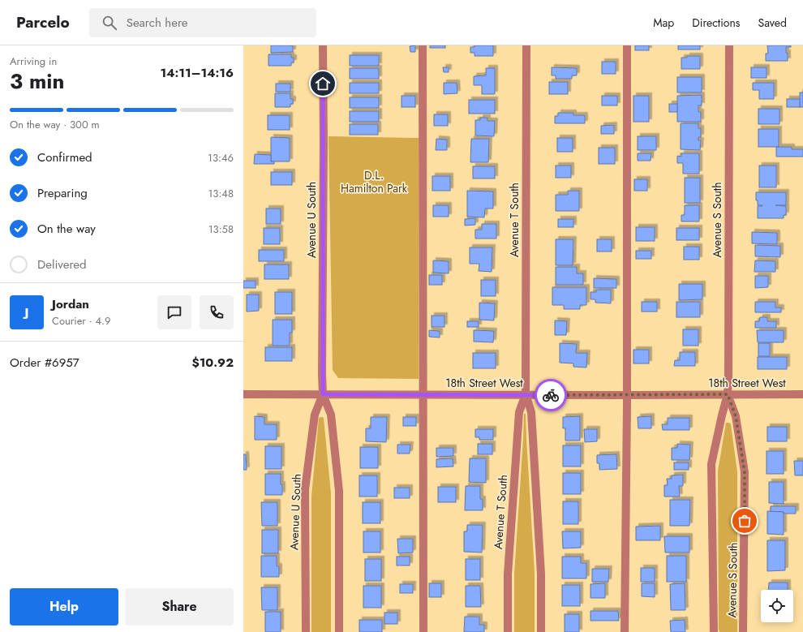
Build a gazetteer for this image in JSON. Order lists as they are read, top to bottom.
{
  "streets": {
    "street": [
      "Avenue U South",
      "Avenue T South",
      "Avenue S South",
      "18th Street West"
    ]
  },
  "crossings": [
    ["Avenue U South", "18th Street West"],
    ["Avenue T South", "18th Street West"],
    ["Avenue S South", "18th Street West"]
  ],
  "parks": ["D.L. Hamilton Park"],
  "page": {
    "header": "Parcelo",
    "search": "Search here",
    "nav": ["Map", "Directions", "Saved"],
    "heading": ["3 min", "Arriving in", "14:11–14:16"],
    "panel": [
      "Jordan",
      "Courier · 4.9",
      "Order #6957",
      "$10.92"
    ],
    "bar": "On the way · 300 m",
    "list": [
      ["Confirmed", "13:46"],
      ["Preparing", "13:48"],
      ["On the way", "13:58"],
      "Delivered"
    ],
    "round": "J",
    "buttons": ["Help", "Share"]
  }
}
